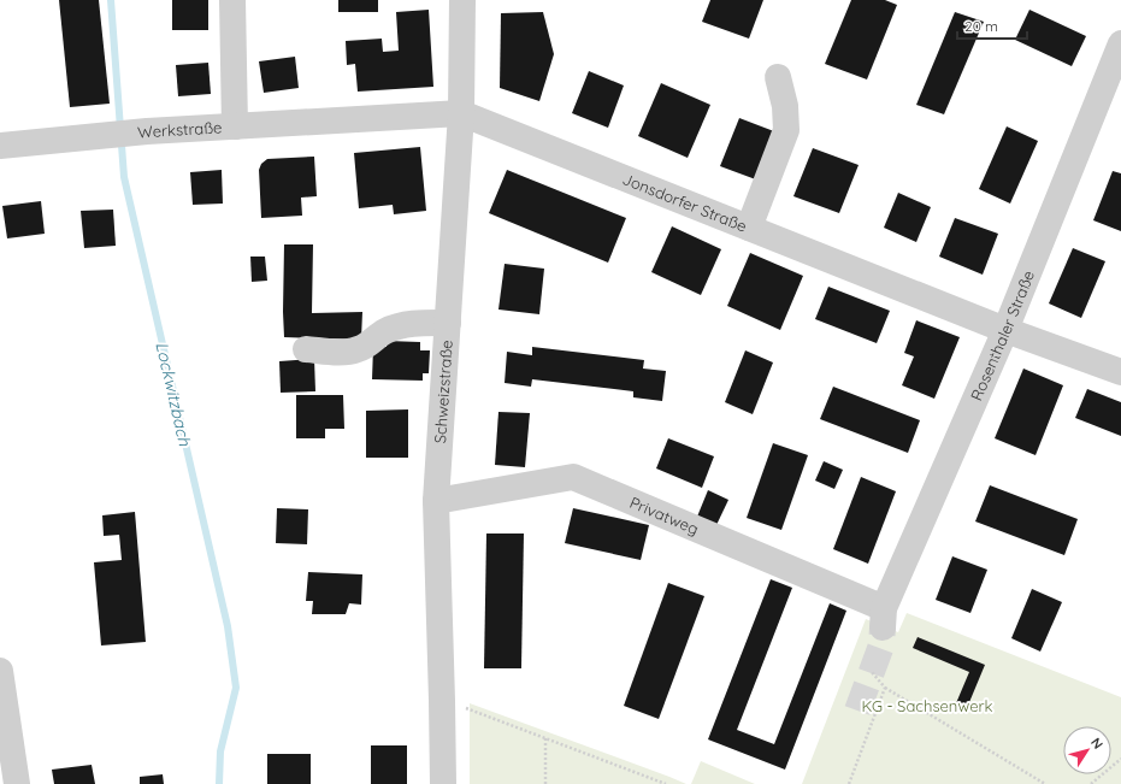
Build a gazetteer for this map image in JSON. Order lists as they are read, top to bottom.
{
  "streets": {
    "street": [
      "Werkstraße",
      "Jonsdorfer Straße",
      "Rosenthaler Straße",
      "Schweizstraße",
      "Privatweg"
    ]
  },
  "crossings": [
    ["Werkstraße", "Jonsdorfer Straße"],
    ["Jonsdorfer Straße", "Rosenthaler Straße"],
    ["Jonsdorfer Straße", "Schweizstraße"],
    ["Rosenthaler Straße", "Privatweg"],
    ["Schweizstraße", "Privatweg"]
  ],
  "water": ["Lockwitzbach"],
  "parks": ["KG - Sachsenwerk"],
  "scale_bar": "20 m",
  "north": "top right"
}
